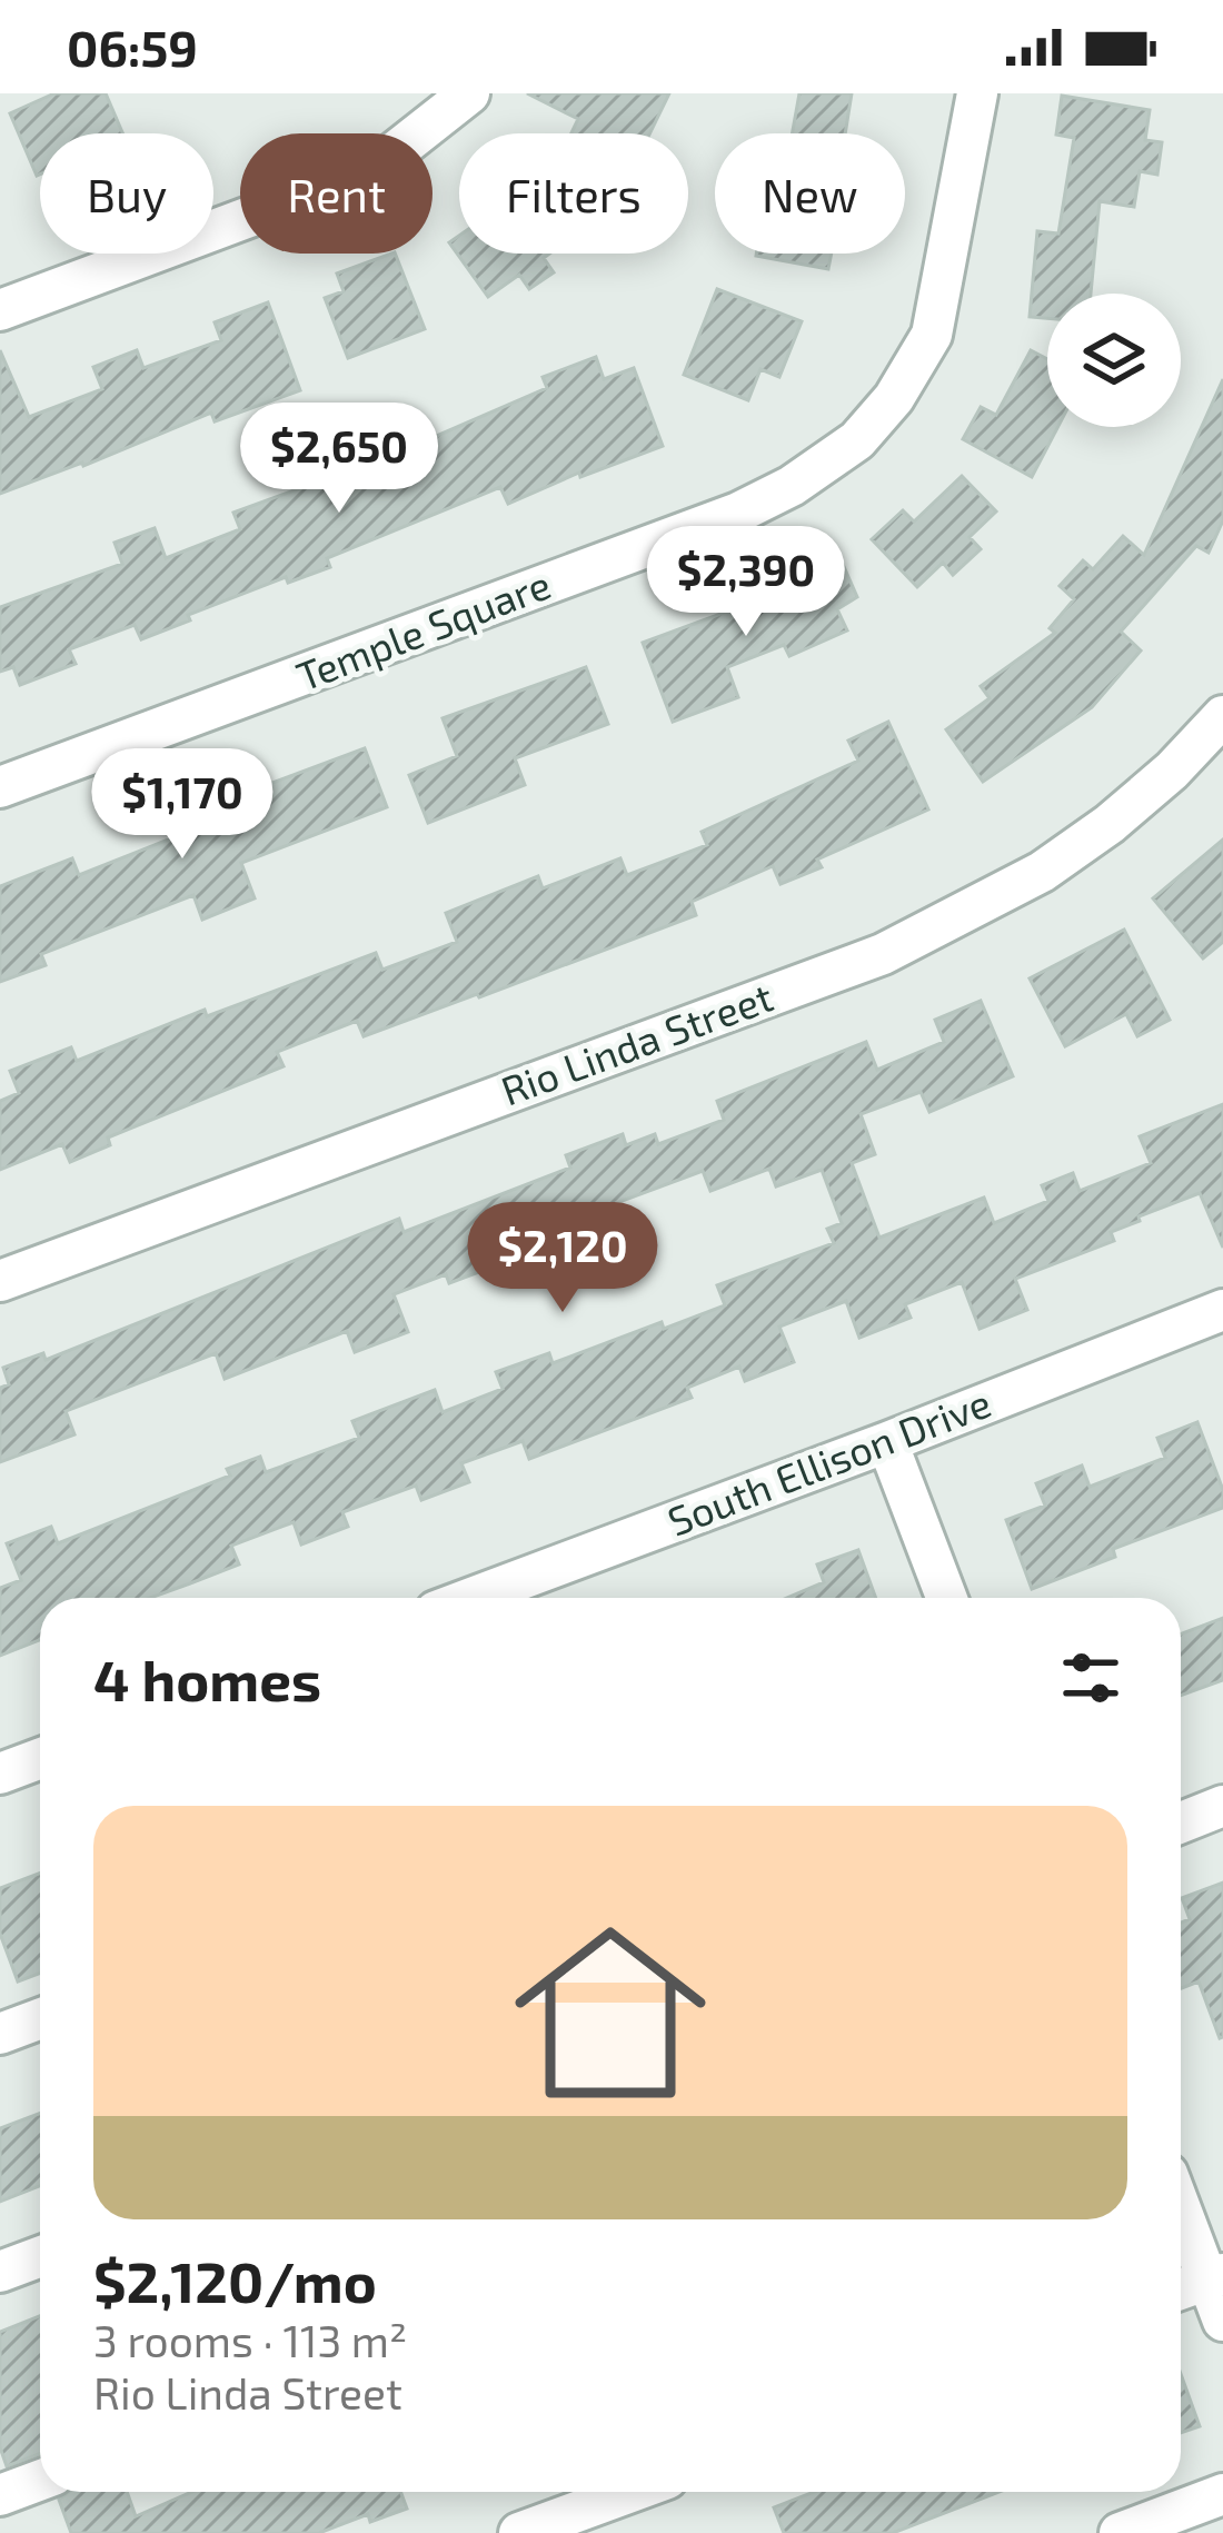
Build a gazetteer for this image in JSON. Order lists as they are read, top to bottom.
{
  "streets": {
    "street": ["Temple Square", "Rio Linda Street", "South Ellison Drive"]
  },
  "page": {
    "status": "06:59",
    "chip": [
      "Buy",
      "Rent",
      "Filters",
      "New"
    ],
    "price": [
      "$2,650",
      "$2,390",
      "$1,170",
      "$2,120"
    ],
    "heading": "4 homes",
    "list": [
      {
        "name": "$2,120/mo",
        "note": "3 rooms · 113 m² · Rio Linda Street"
      }
    ]
  }
}
